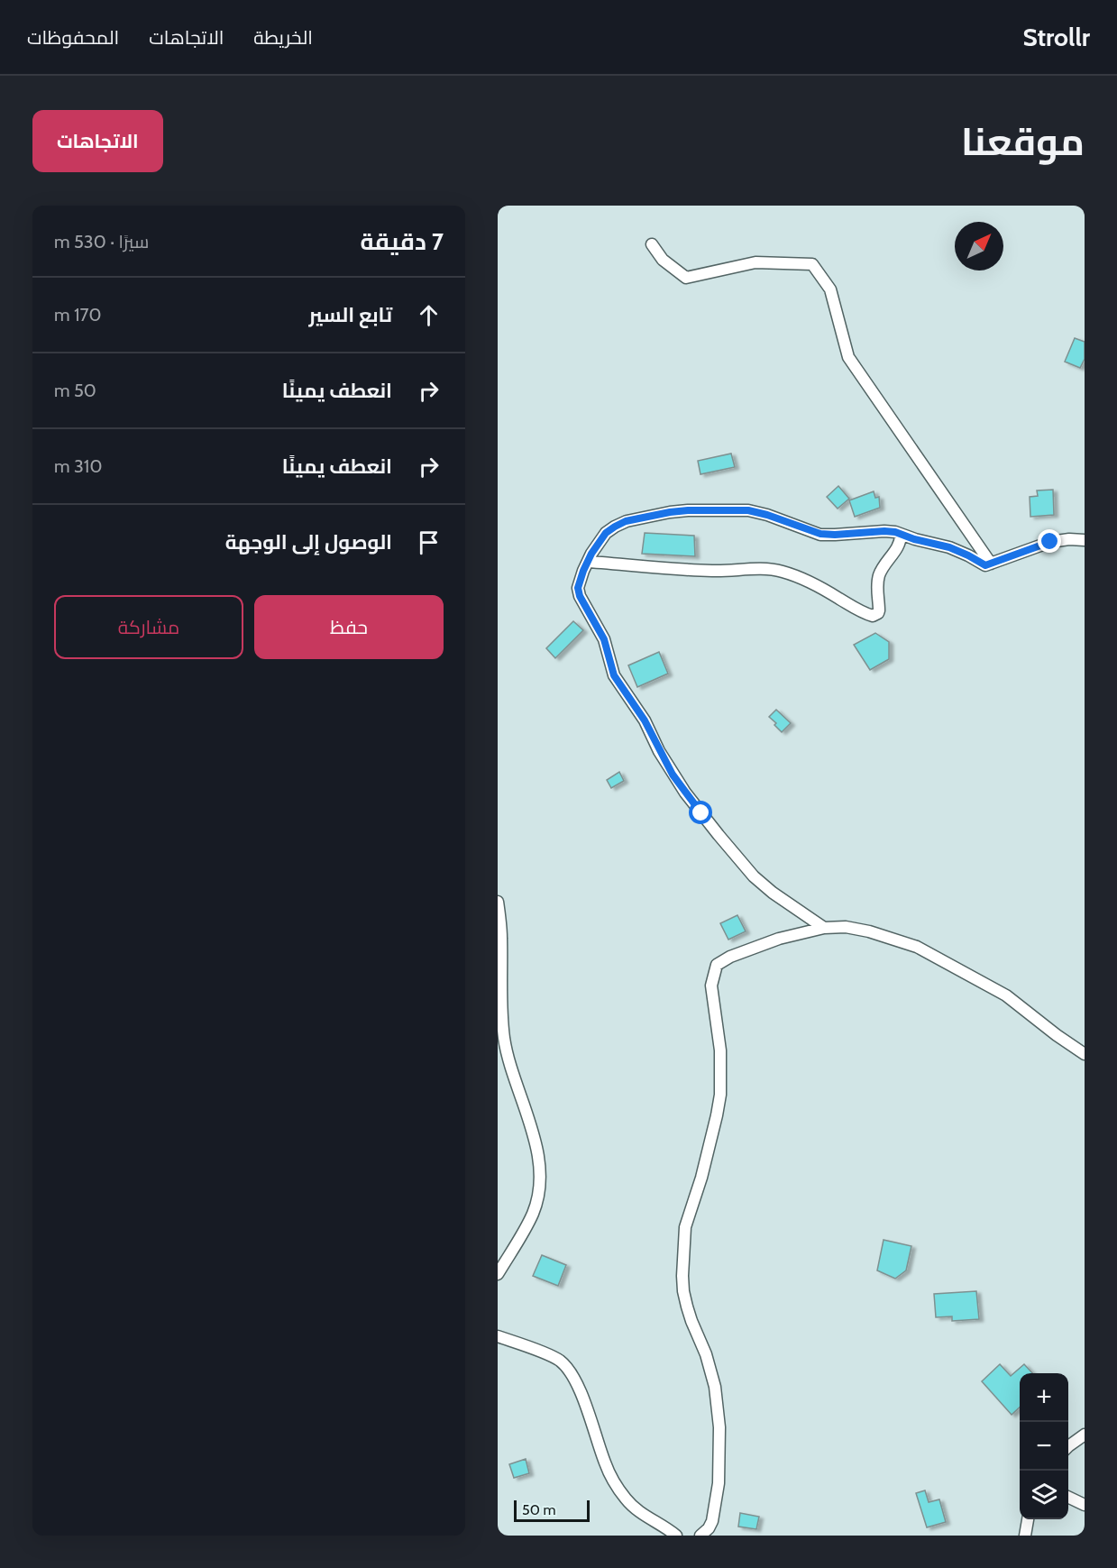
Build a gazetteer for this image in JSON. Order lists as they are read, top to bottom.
{
  "scale_bar": "50 m",
  "north": "top right",
  "page": {
    "header": "Strollr",
    "nav": ["الخريطة", "الاتجاهات", "المحفوظات"],
    "title": "موقعنا",
    "buttons": [
      "الاتجاهات",
      ["حفظ", "مشاركة"]
    ],
    "heading": ["7 دقيقة", "سيرًا · 530 m"],
    "list": [
      ["تابع السير", "170 m"],
      ["انعطف يمينًا", "50 m"],
      ["انعطف يمينًا", "310 m"],
      "الوصول إلى الوجهة"
    ],
    "map_buttons": ["+", "−"],
    "scale": "50 m"
  }
}
